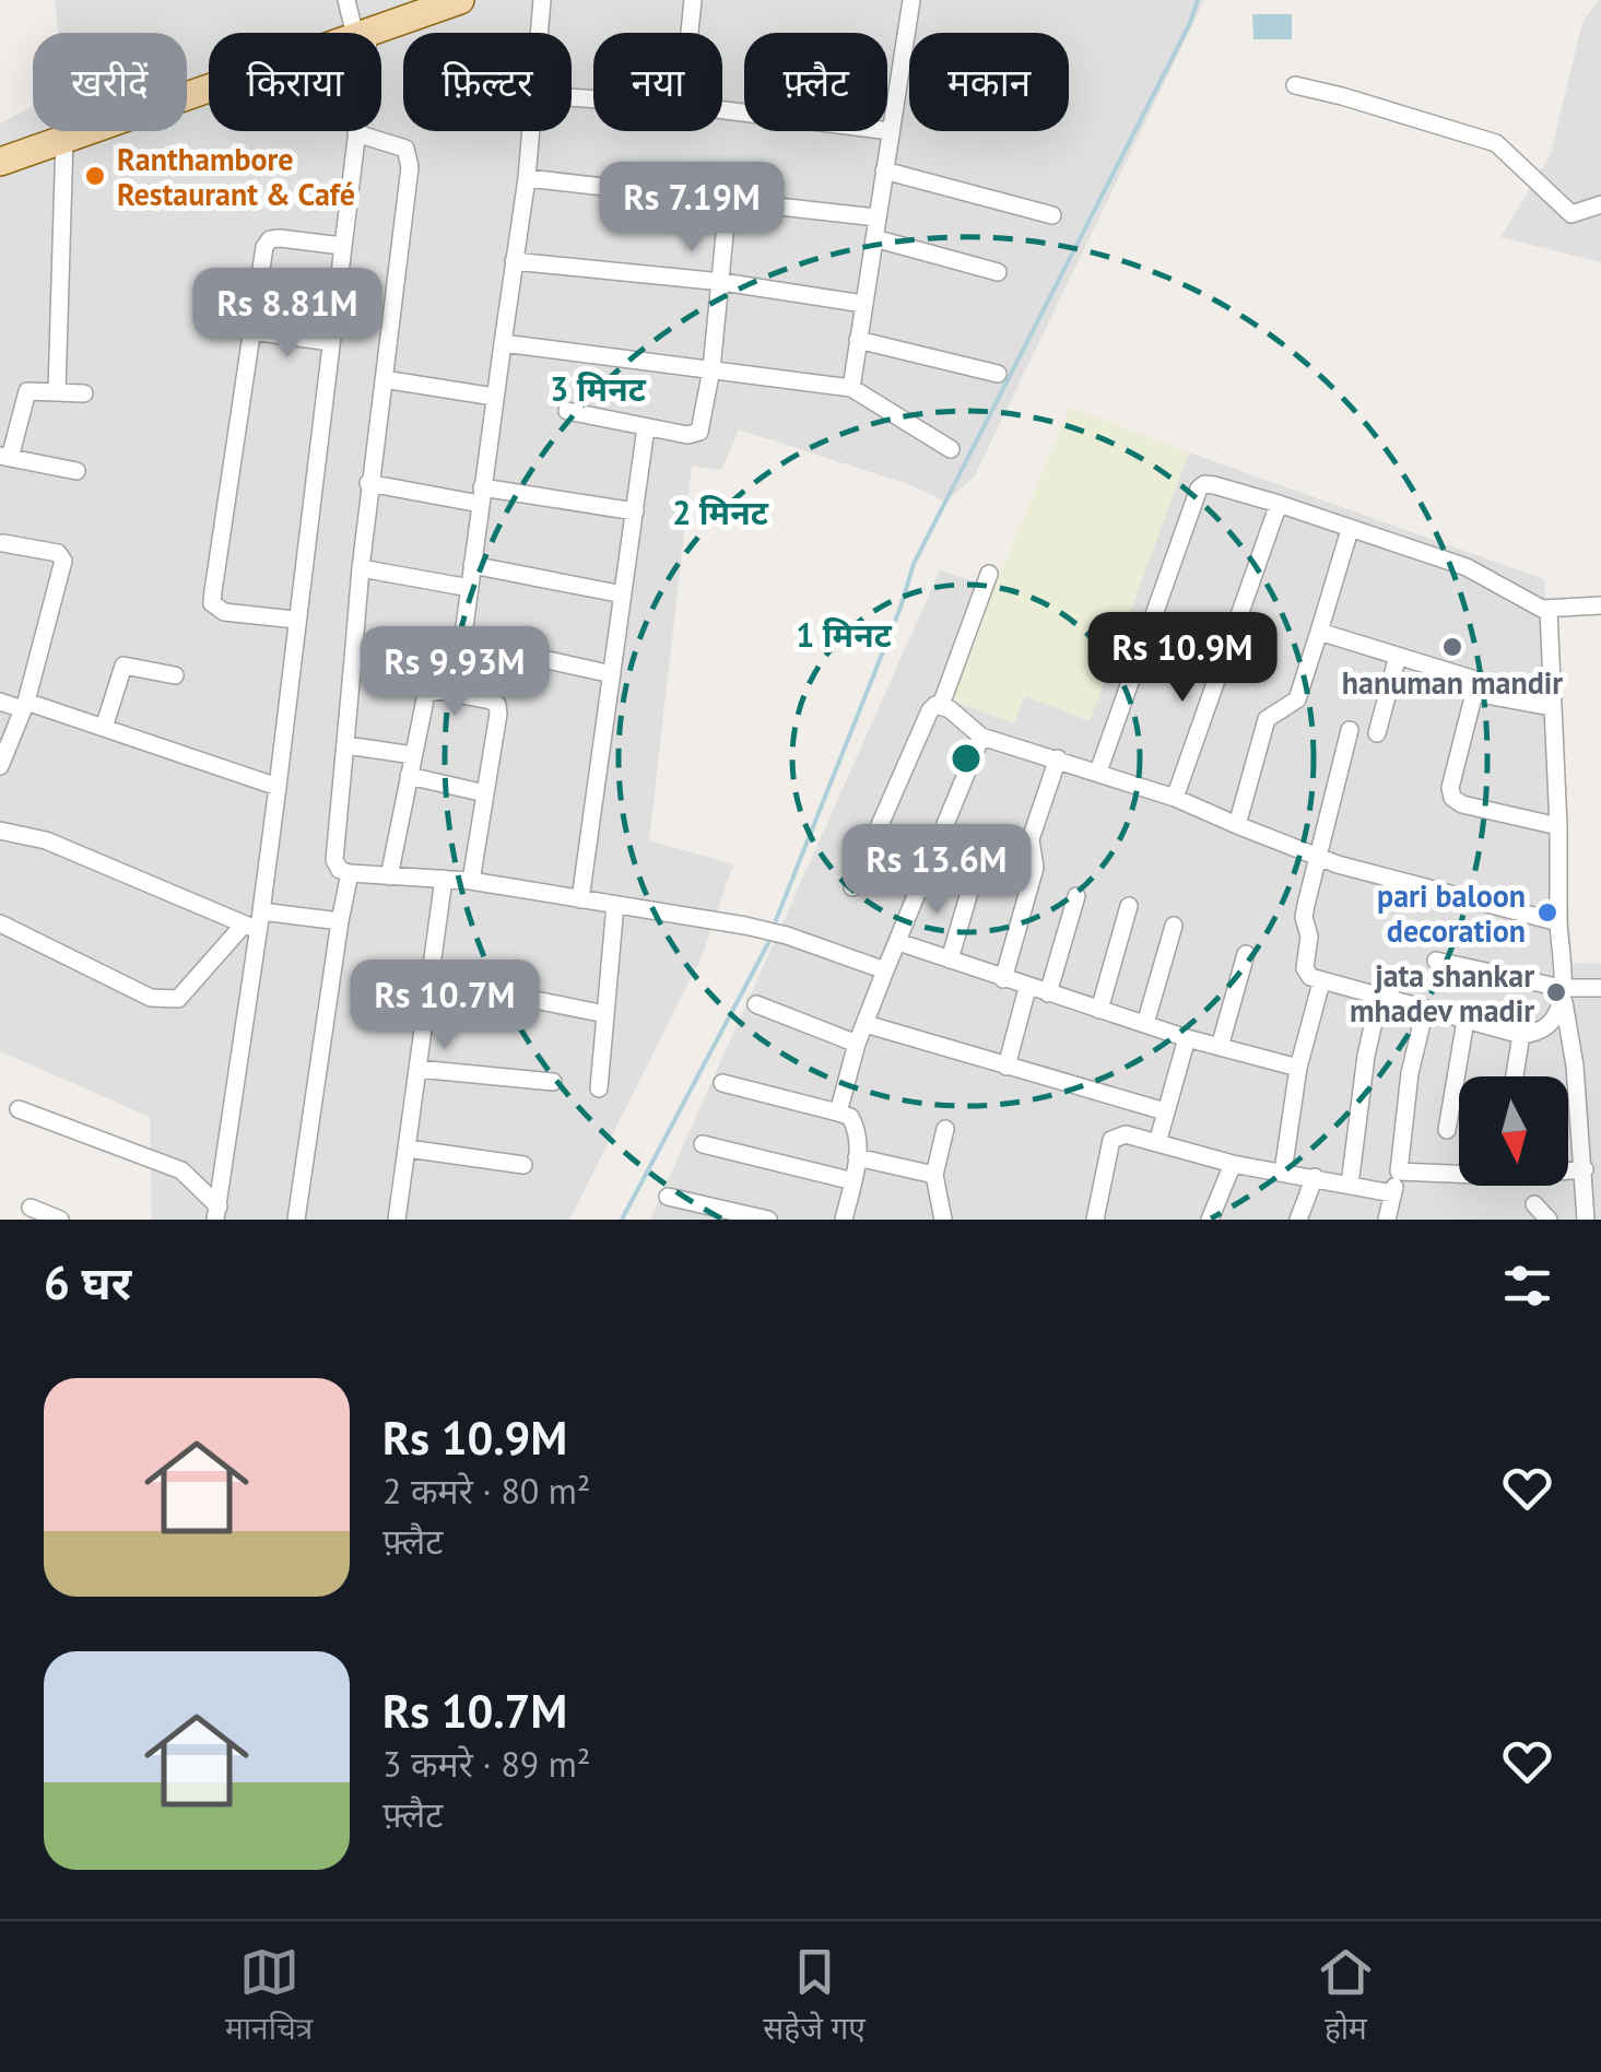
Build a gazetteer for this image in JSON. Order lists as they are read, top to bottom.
{
  "places": [
    "Ranthambore Restaurant & Café",
    "hanuman mandir",
    "pari baloon decoration",
    "jata shankar mhadev madir"
  ],
  "north": "bottom",
  "page": {
    "chip": [
      "खरीदें",
      "किराया",
      "फ़िल्टर",
      "नया",
      "फ़्लैट",
      "मकान"
    ],
    "price": [
      "Rs 7.19M",
      "Rs 8.81M",
      "Rs 10.9M",
      "Rs 9.93M",
      "Rs 13.6M",
      "Rs 10.7M"
    ],
    "heading": "6 घर",
    "list": [
      {
        "name": "Rs 10.9M",
        "note": "2 कमरे · 80 m² · फ़्लैट"
      },
      {
        "name": "Rs 10.7M",
        "note": "3 कमरे · 89 m² · फ़्लैट"
      }
    ],
    "tabs": ["मानचित्र", "सहेजे गए", "होम"]
  },
  "rings": ["3 मिनट", "2 मिनट", "1 मिनट"]
}
